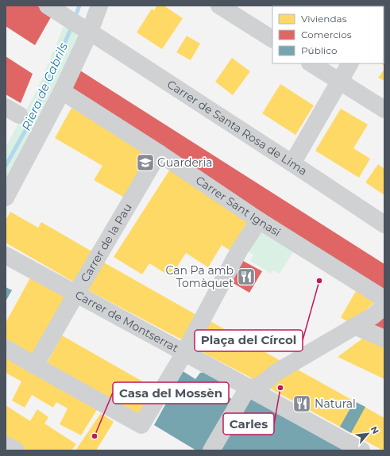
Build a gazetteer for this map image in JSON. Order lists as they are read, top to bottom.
{
  "streets": {
    "street": [
      "Carrer de Santa Rosa de Lima",
      "Carrer Sant Ignasi",
      "Carrer de la Pau",
      "Carrer de Montserrat"
    ]
  },
  "crossings": [
    ["Carrer Sant Ignasi", "Carrer de la Pau"],
    ["Carrer de la Pau", "Carrer de Montserrat"]
  ],
  "water": ["Riera de Cabrils"],
  "places": {
    "school or university": ["Guarderia"],
    "restaurant": ["Can Pa amb Tomàquet", "Natural"],
    "other": ["Plaça del Círcol", "Carles", "Casa del Mossèn"]
  },
  "legend": ["Viviendas", "Comercios", "Público"],
  "north": "top right"
}
